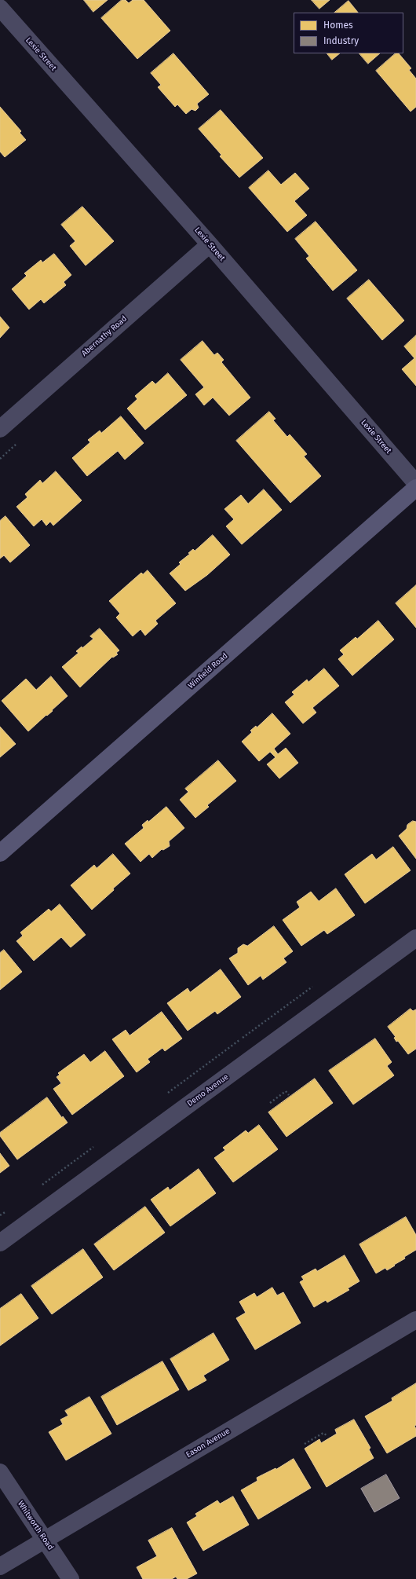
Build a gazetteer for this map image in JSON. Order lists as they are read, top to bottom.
{
  "streets": {
    "street": [
      "Lexie Street",
      "Abernathy Road",
      "Winfield Road",
      "Demo Avenue",
      "Eason Avenue",
      "Whitworth Road"
    ]
  },
  "crossings": [
    ["Lexie Street", "Abernathy Road"],
    ["Eason Avenue", "Whitworth Road"]
  ],
  "legend": ["Homes", "Industry"]
}
